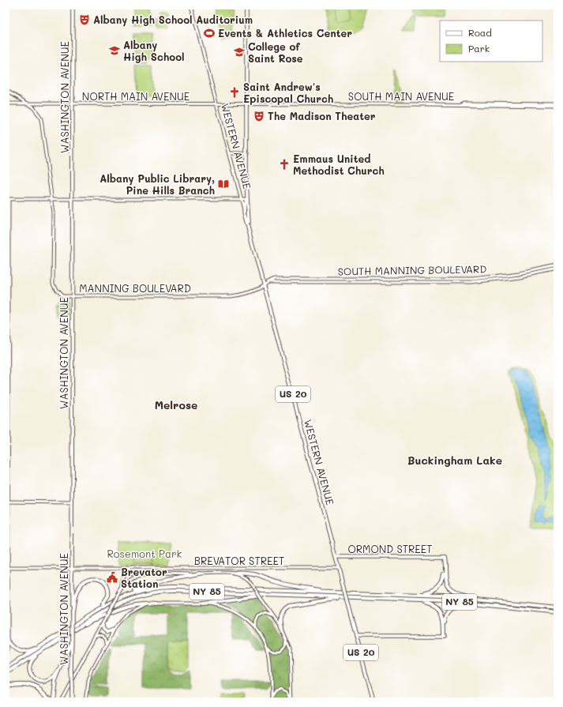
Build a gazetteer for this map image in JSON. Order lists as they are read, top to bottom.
{
  "streets": {
    "highway": ["NY 85"],
    "main road": [
      "WASHINGTON AVENUE",
      "WESTERN AVENUE",
      "US 20",
      "ORMOND STREET"
    ],
    "street": [
      "NORTH MAIN AVENUE",
      "SOUTH MAIN AVENUE",
      "SOUTH MANNING BOULEVARD",
      "MANNING BOULEVARD",
      "BREVATOR STREET"
    ]
  },
  "crossings": [
    ["NORTH MAIN AVENUE", "SOUTH MAIN AVENUE"],
    ["NORTH MAIN AVENUE", "WASHINGTON AVENUE"],
    ["NORTH MAIN AVENUE", "WESTERN AVENUE"],
    ["NORTH MAIN AVENUE", "MANNING BOULEVARD"],
    ["NORTH MAIN AVENUE", "US 20"],
    ["SOUTH MAIN AVENUE", "US 20"],
    ["WASHINGTON AVENUE", "MANNING BOULEVARD"],
    ["WASHINGTON AVENUE", "BREVATOR STREET"],
    ["WESTERN AVENUE", "SOUTH MANNING BOULEVARD"],
    ["WESTERN AVENUE", "MANNING BOULEVARD"],
    ["WESTERN AVENUE", "US 20"],
    ["WESTERN AVENUE", "ORMOND STREET"],
    ["WESTERN AVENUE", "BREVATOR STREET"],
    ["SOUTH MANNING BOULEVARD", "MANNING BOULEVARD"]
  ],
  "districts": ["Melrose", "Buckingham Lake"],
  "parks": ["Rosemont Park"],
  "places": {
    "theatre": ["Albany High School Auditorium", "The Madison Theater"],
    "sports": ["Events & Athletics Center"],
    "school or university": ["Albany High School", "College of Saint Rose"],
    "church": ["Saint Andrew's Episcopal Church", "Emmaus United Methodist Church"],
    "library": ["Albany Public Library, Pine Hills Branch"],
    "public building": ["Brevator Station"]
  },
  "legend": ["Road", "Park"]
}
